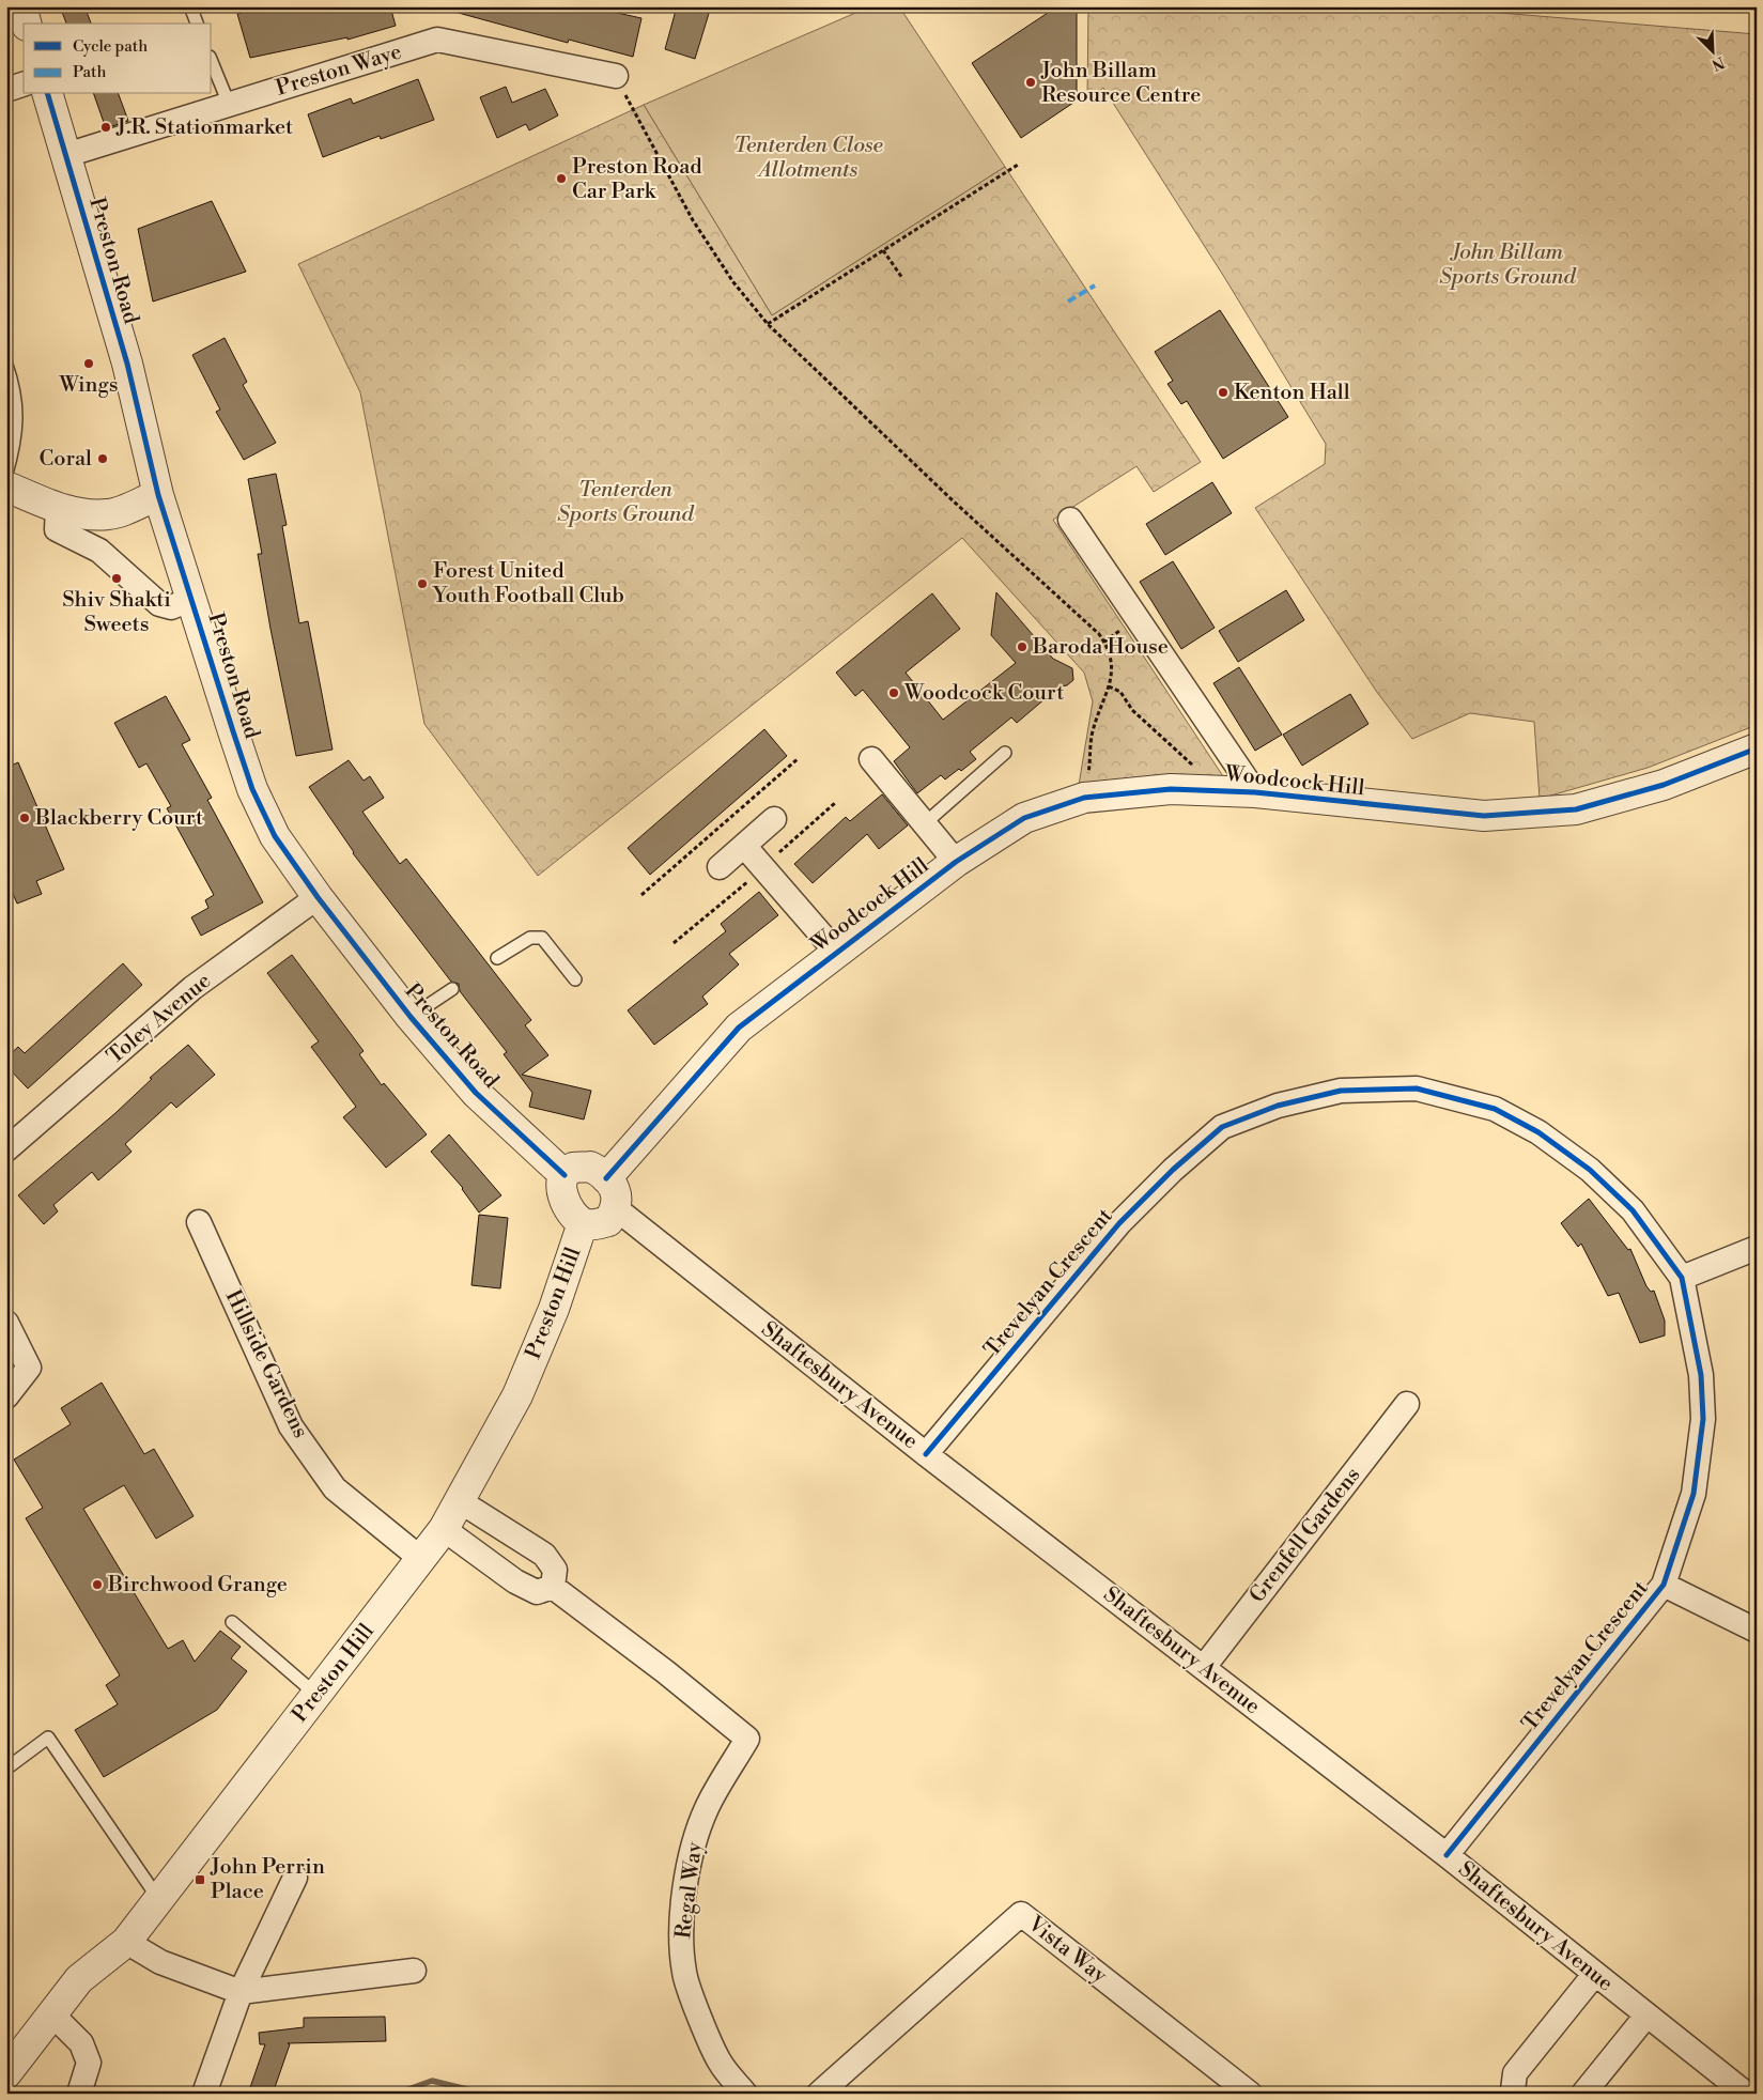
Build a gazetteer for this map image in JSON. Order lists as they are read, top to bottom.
{
  "streets": {
    "street": [
      "Preston Waye",
      "Preston Road",
      "Woodcock Hill",
      "Toley Avenue",
      "Trevelyan Crescent",
      "Preston Hill",
      "Hillside Gardens",
      "Shaftesbury Avenue",
      "Grenfell Gardens",
      "Regal Way",
      "Vista Way"
    ]
  },
  "crossings": [
    ["Preston Waye", "Preston Road"],
    ["Preston Road", "Woodcock Hill"],
    ["Preston Road", "Toley Avenue"],
    ["Preston Road", "Preston Hill"],
    ["Preston Road", "Shaftesbury Avenue"],
    ["Woodcock Hill", "Preston Hill"],
    ["Woodcock Hill", "Shaftesbury Avenue"],
    ["Trevelyan Crescent", "Shaftesbury Avenue"],
    ["Preston Hill", "Hillside Gardens"],
    ["Preston Hill", "Shaftesbury Avenue"],
    ["Shaftesbury Avenue", "Grenfell Gardens"]
  ],
  "parks": ["Tenterden Close Allotments", "John Billam Sports Ground", "Tenterden Sports Ground"],
  "places": {
    "other": [
      "John Billam Resource Centre",
      "J.R. Stationmarket",
      "Preston Road Car Park",
      "Wings",
      "Kenton Hall",
      "Coral",
      "Shiv Shakti Sweets",
      "Forest United Youth Football Club",
      "Baroda House",
      "Woodcock Court",
      "Blackberry Court",
      "Birchwood Grange"
    ],
    "transit": ["John Perrin Place"]
  },
  "legend": ["Cycle path", "Path"],
  "north": "bottom right"
}
